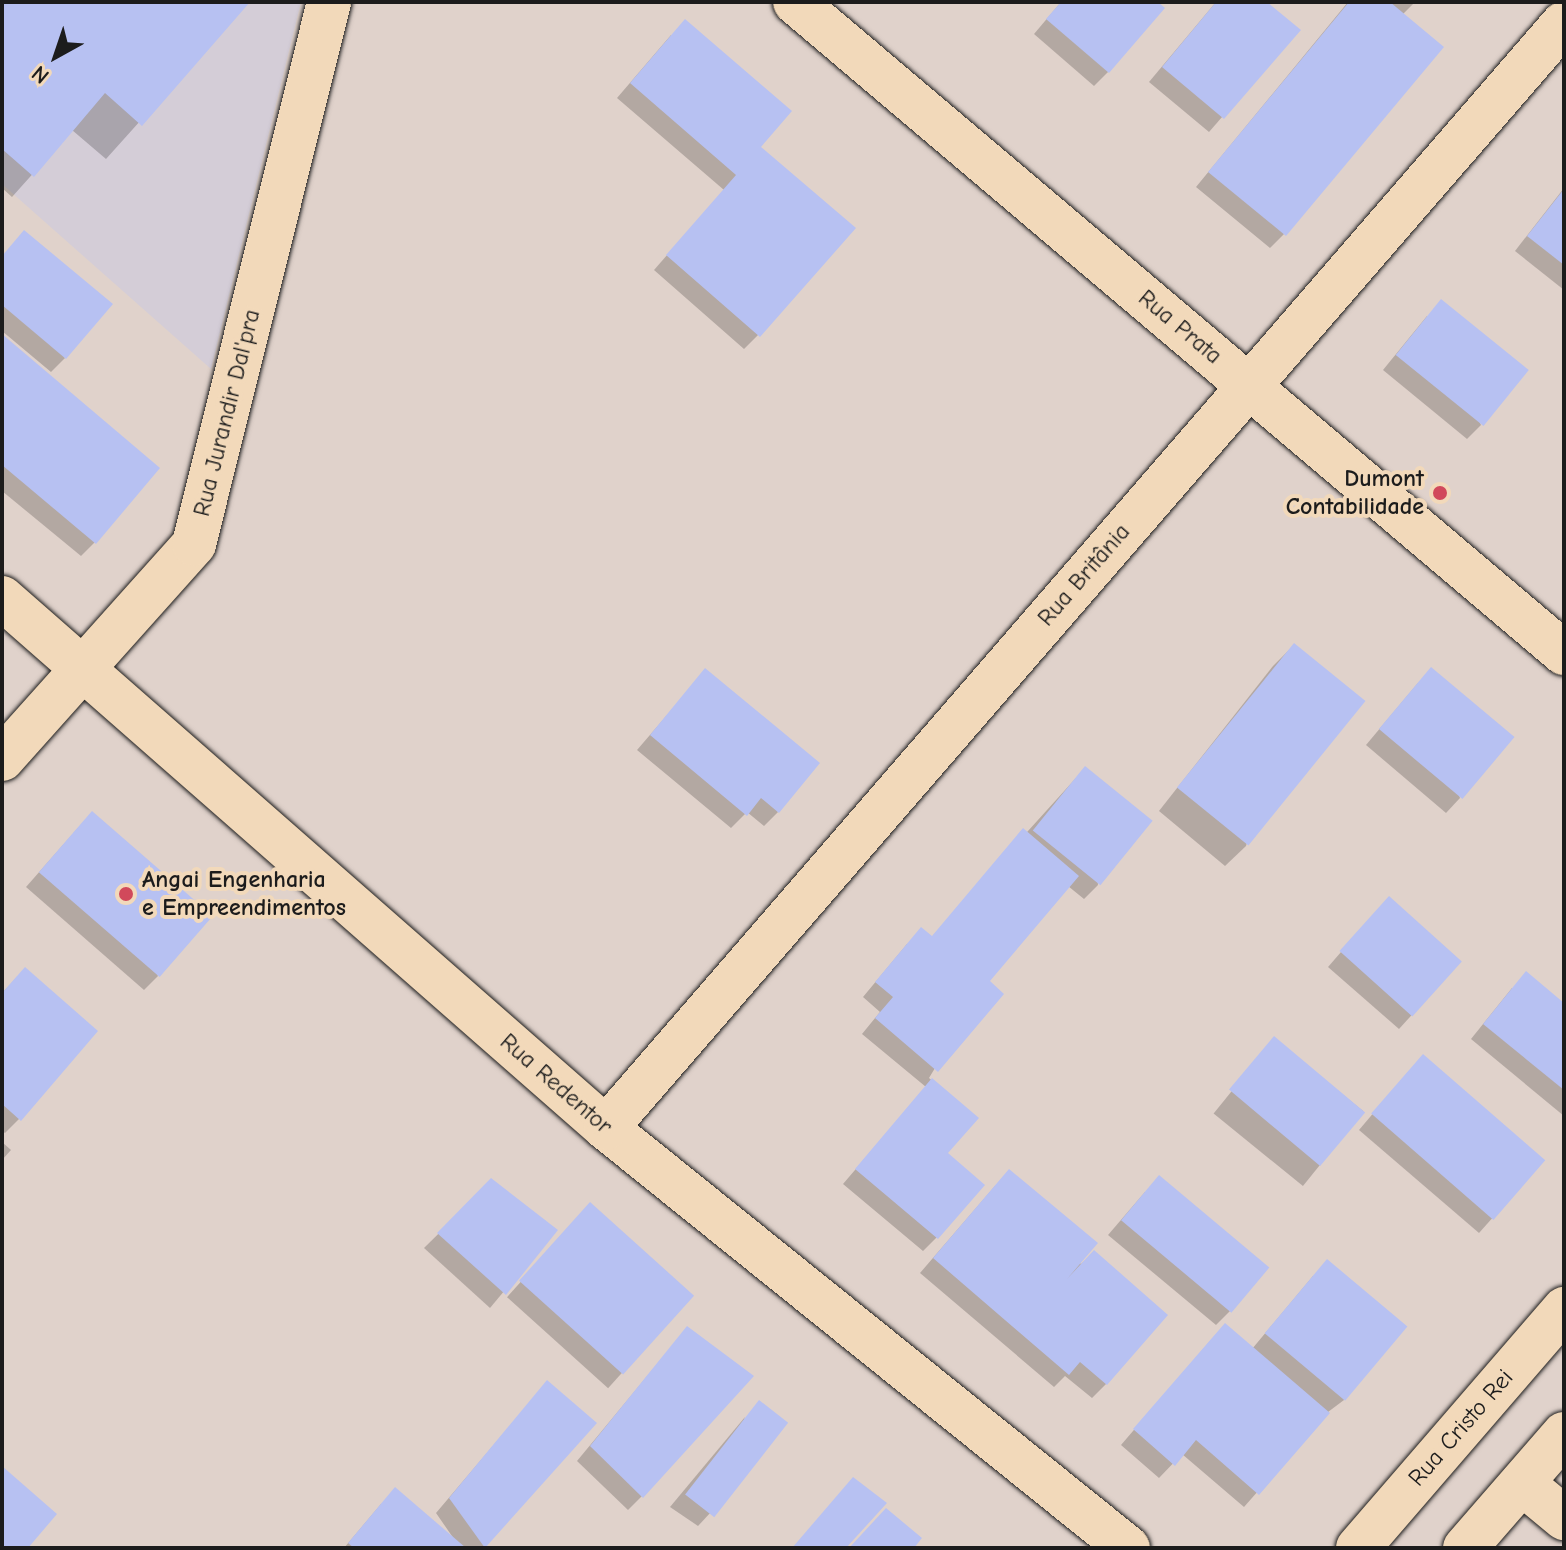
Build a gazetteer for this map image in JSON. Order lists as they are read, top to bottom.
{
  "streets": {
    "street": [
      "Rua Prata",
      "Rua Jurandir Dal'pra",
      "Rua Britânia",
      "Rua Redentor",
      "Rua Cristo Rei"
    ]
  },
  "crossings": [
    ["Rua Prata", "Rua Britânia"],
    ["Rua Jurandir Dal'pra", "Rua Redentor"],
    ["Rua Britânia", "Rua Redentor"]
  ],
  "places": ["Dumont Contabilidade", "Angai Engenharia e Empreendimentos"],
  "north": "bottom left"
}
